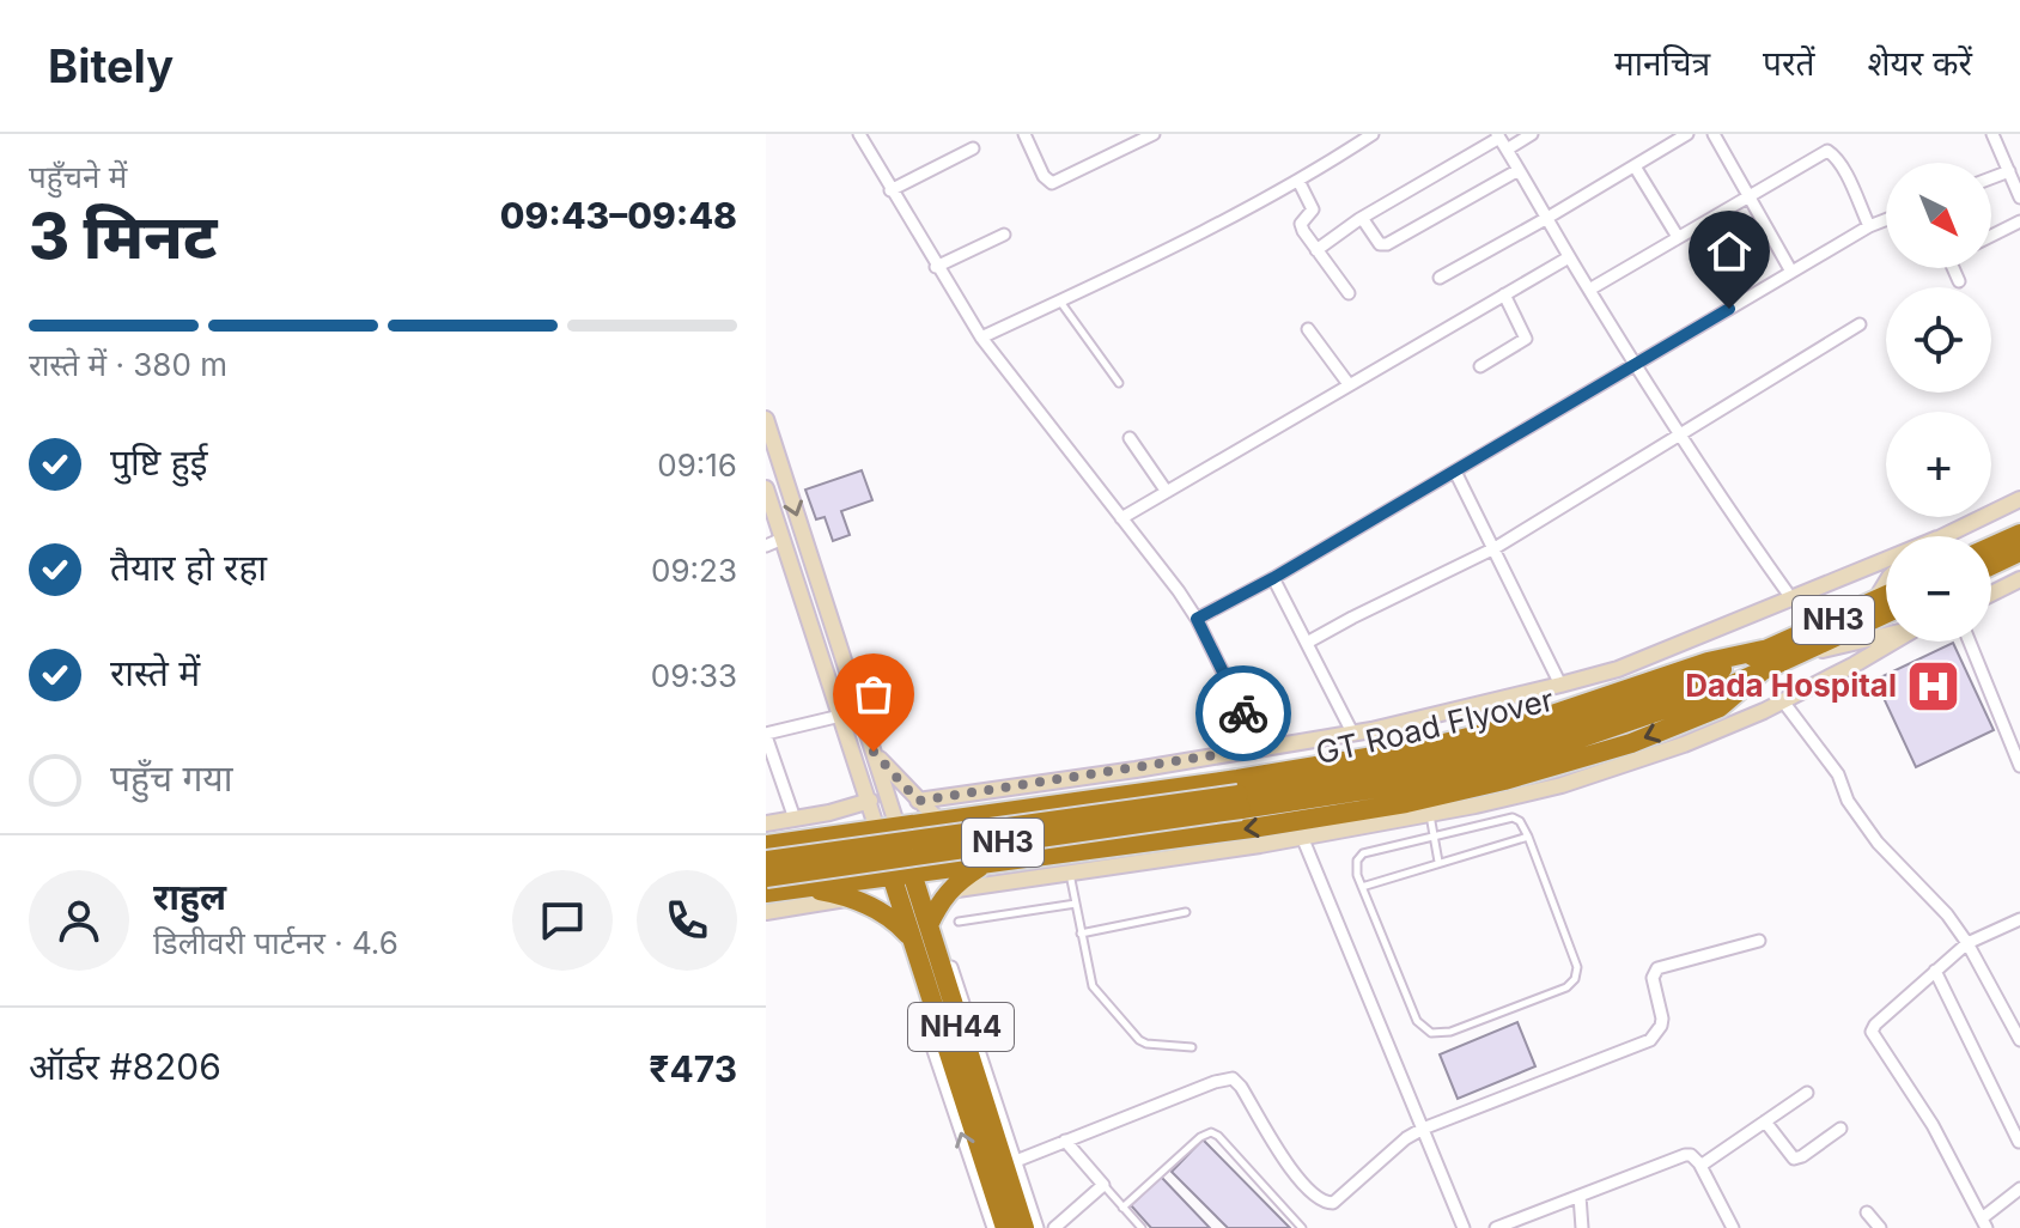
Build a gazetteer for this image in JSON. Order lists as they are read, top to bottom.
{
  "streets": {
    "highway": ["NH3", "GT Road Flyover", "NH44"]
  },
  "crossings": [
    ["NH3", "GT Road Flyover"]
  ],
  "places": {
    "hospital": ["Dada Hospital"]
  },
  "north": "bottom right",
  "page": {
    "header": "Bitely",
    "nav": ["मानचित्र", "परतें", "शेयर करें"],
    "heading": ["3 मिनट", "पहुँचने में", "09:43–09:48"],
    "panel": [
      "राहुल",
      "डिलीवरी पार्टनर · 4.6",
      "ऑर्डर #8206",
      "₹473"
    ],
    "map_buttons": ["+", "−"],
    "bar": "रास्ते में · 380 m",
    "list": [
      ["पुष्टि हुई", "09:16"],
      ["तैयार हो रहा", "09:23"],
      ["रास्ते में", "09:33"],
      "पहुँच गया"
    ]
  }
}
